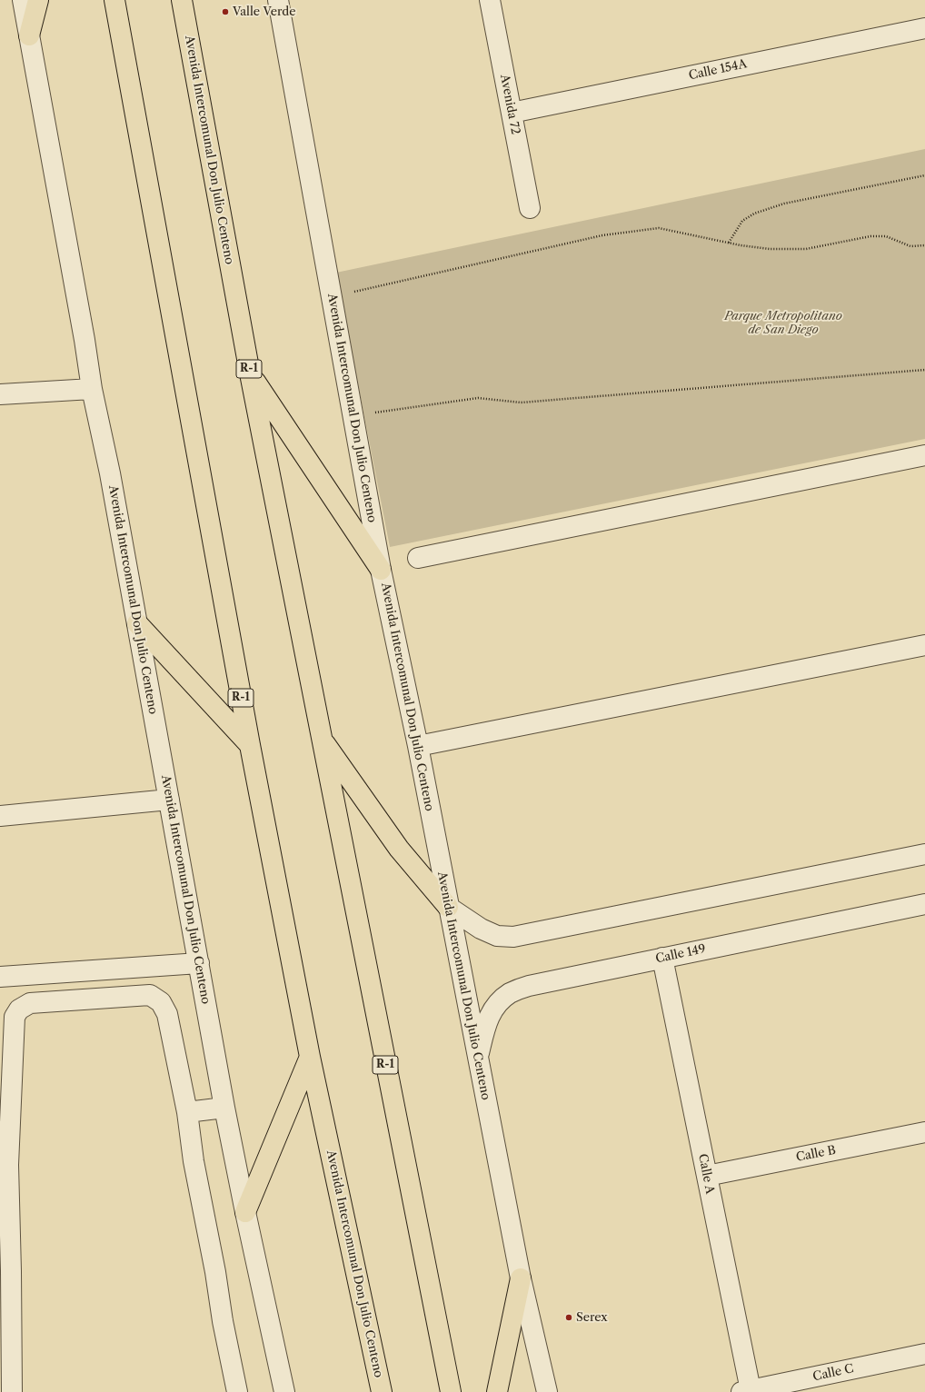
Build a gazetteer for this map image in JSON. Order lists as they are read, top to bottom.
{
  "streets": {
    "main road": ["Avenida Intercomunal Don Julio Centeno", "R-1"],
    "street": [
      "Calle 154A",
      "Avenida 72",
      "Calle 149",
      "Calle B",
      "Calle A",
      "Calle C"
    ]
  },
  "crossings": [
    ["Calle 154A", "Avenida 72"],
    ["Avenida Intercomunal Don Julio Centeno", "Calle 149"],
    ["Calle 149", "Calle A"],
    ["Calle B", "Calle A"],
    ["Calle A", "Calle C"]
  ],
  "parks": ["Parque Metropolitano de San Diego"],
  "places": ["Valle Verde", "Serex"]
}
